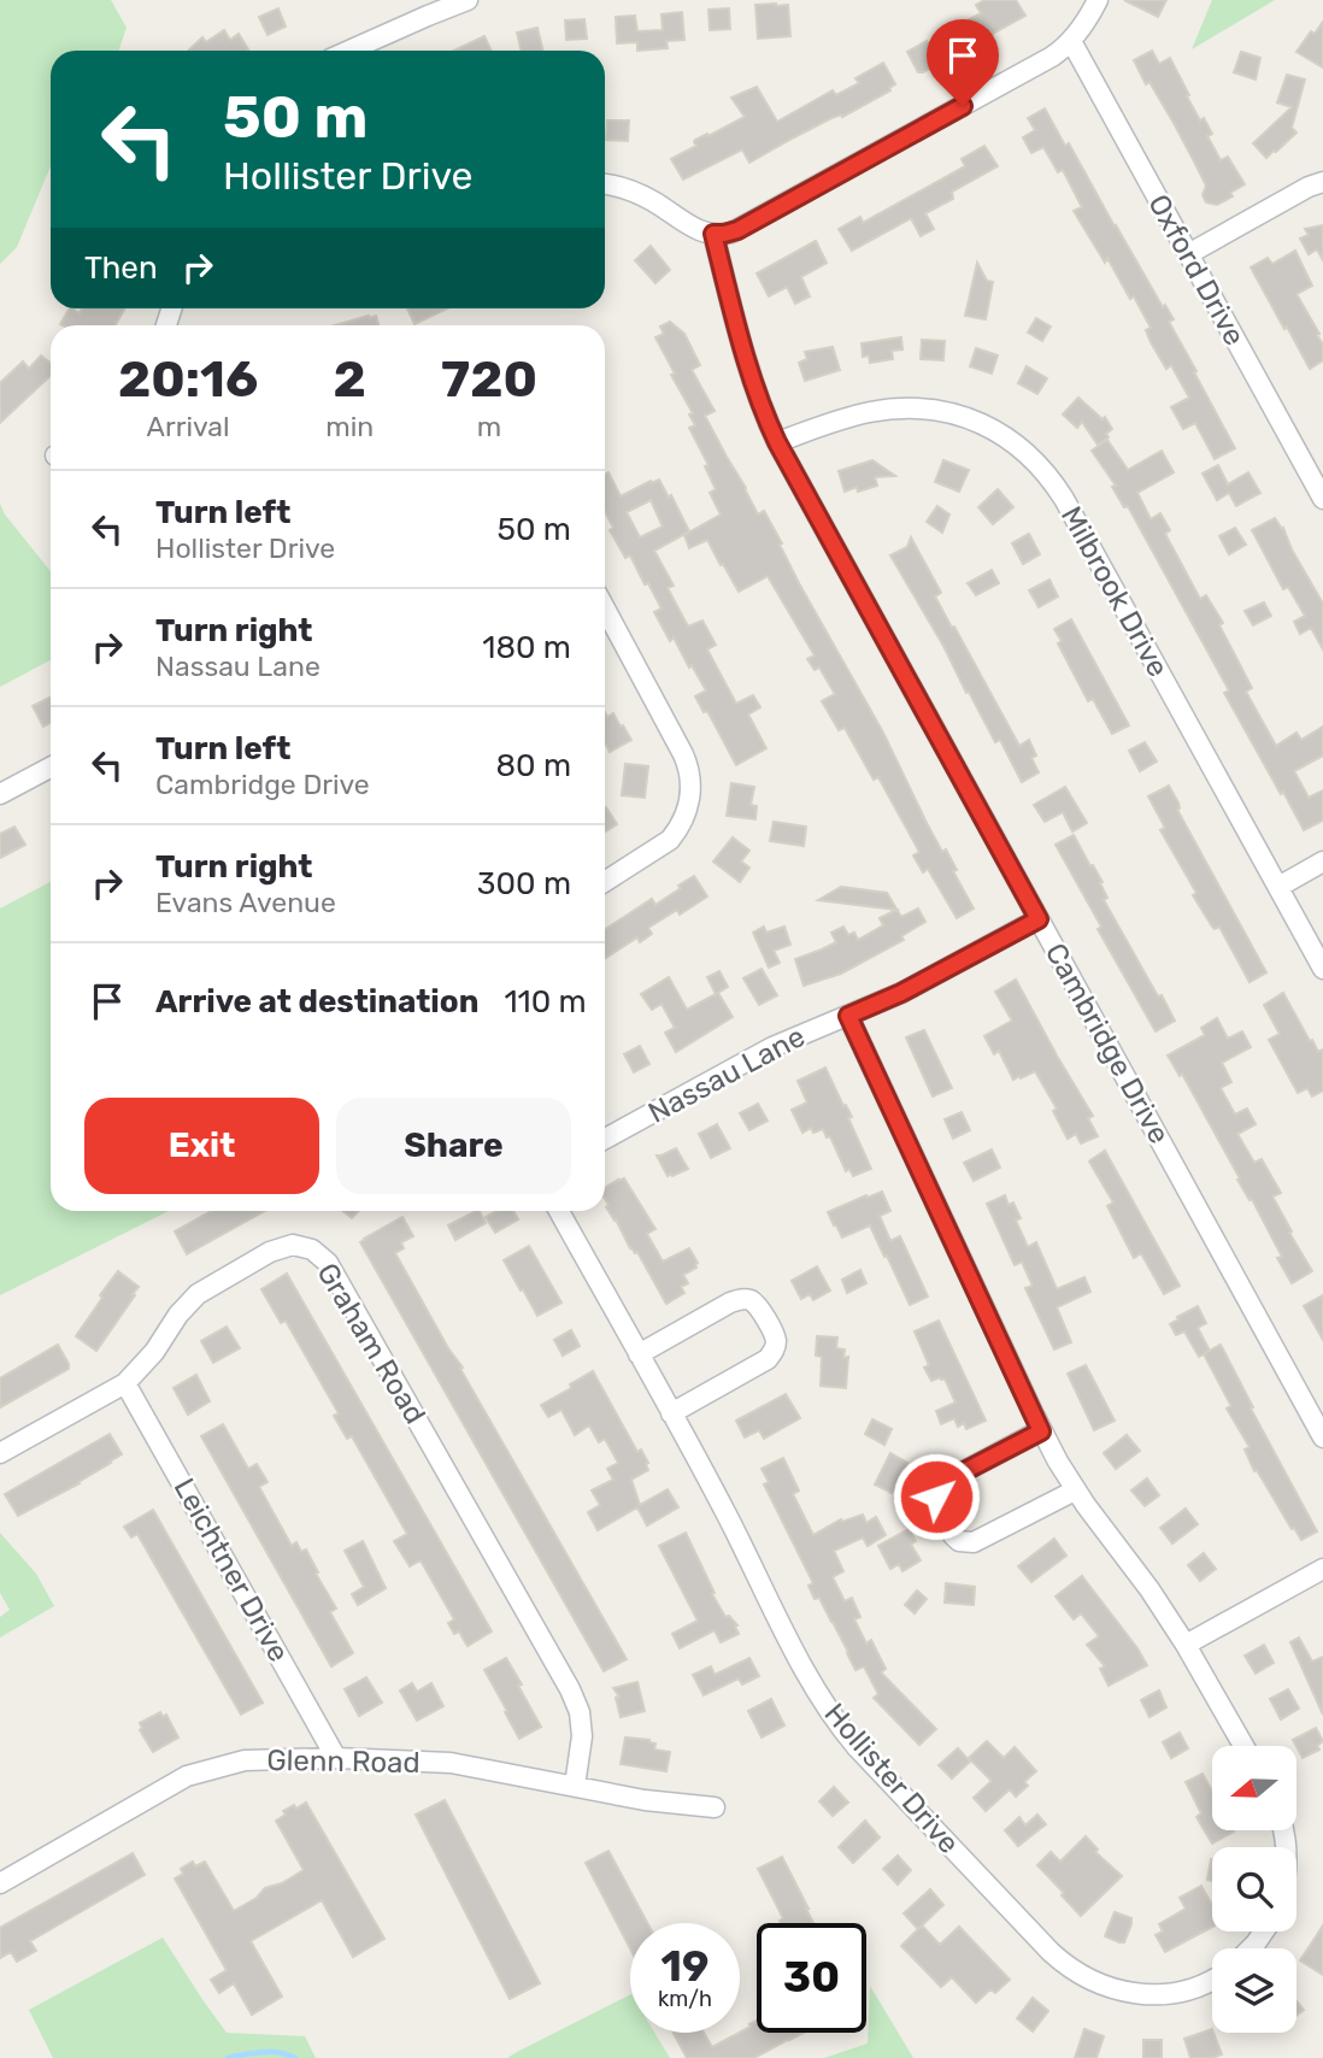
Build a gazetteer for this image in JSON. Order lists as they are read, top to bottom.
{
  "streets": {
    "street": [
      "Oxford Drive",
      "Milbrook Drive",
      "Cambridge Drive",
      "Nassau Lane",
      "Graham Road",
      "Leichtner Drive",
      "Glenn Road",
      "Hollister Drive"
    ]
  },
  "crossings": [
    ["Milbrook Drive", "Cambridge Drive"],
    ["Cambridge Drive", "Nassau Lane"],
    ["Graham Road", "Leichtner Drive"],
    ["Graham Road", "Glenn Road"],
    ["Leichtner Drive", "Glenn Road"]
  ],
  "north": "left",
  "page": {
    "turn": ["50 m", "Hollister Drive"],
    "then": "Then",
    "eta": [
      "20:16",
      "Arrival",
      "2",
      "min",
      "720",
      "m"
    ],
    "list": [
      {
        "name": "Turn left",
        "note": "Hollister Drive",
        "value": "50 m"
      },
      {
        "name": "Turn right",
        "note": "Nassau Lane",
        "value": "180 m"
      },
      {
        "name": "Turn left",
        "note": "Cambridge Drive",
        "value": "80 m"
      },
      {
        "name": "Turn right",
        "note": "Evans Avenue",
        "value": "300 m"
      },
      {
        "name": "Arrive at destination",
        "value": "110 m"
      }
    ],
    "buttons": ["Exit", "Share"],
    "speed": "19 km/h",
    "limit": "30"
  }
}
